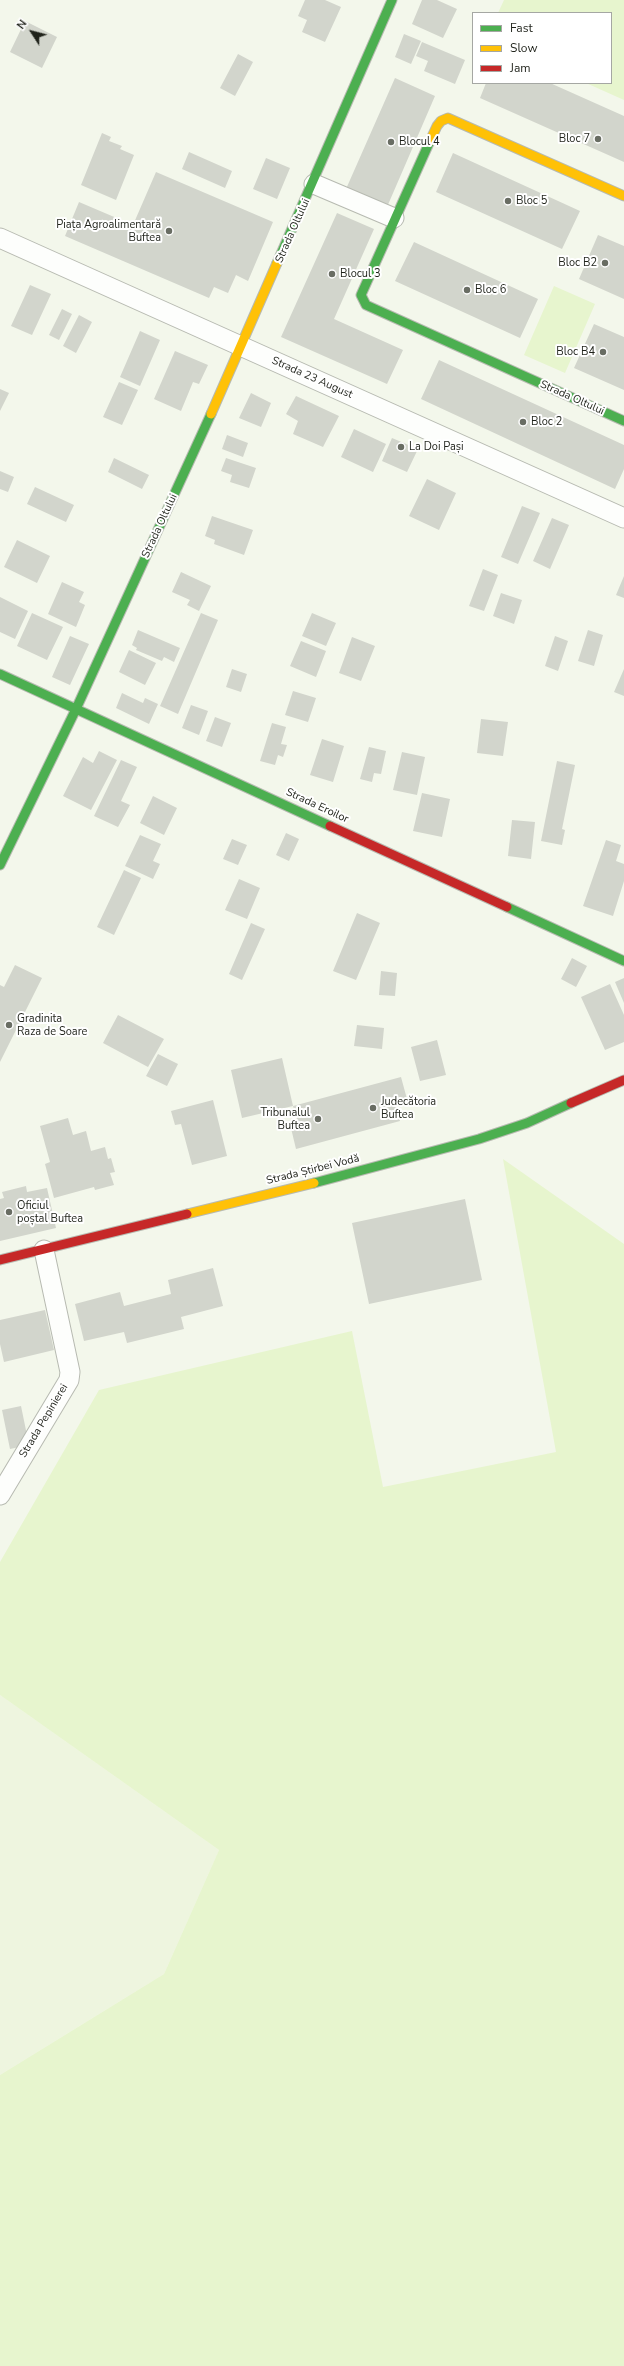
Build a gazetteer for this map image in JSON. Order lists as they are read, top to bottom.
{
  "streets": {
    "street": [
      "Strada Oltului",
      "Strada 23 August",
      "Strada Eroilor",
      "Strada Știrbei Vodă",
      "Strada Pepinierei"
    ]
  },
  "crossings": [
    ["Strada Oltului", "Strada 23 August"],
    ["Strada Oltului", "Strada Eroilor"],
    ["Strada Știrbei Vodă", "Strada Pepinierei"]
  ],
  "places": [
    "Bloc 7",
    "Blocul 4",
    "Bloc 5",
    "Piața Agroalimentară Buftea",
    "Bloc B2",
    "Blocul 3",
    "Bloc 6",
    "Bloc B4",
    "Bloc 2",
    "La Doi Pași",
    "Gradinita Raza de Soare",
    "Judecătoria Buftea",
    "Tribunalul Buftea",
    "Oficiul poștal Buftea"
  ],
  "legend": ["Fast", "Slow", "Jam"],
  "north": "top left"
}
